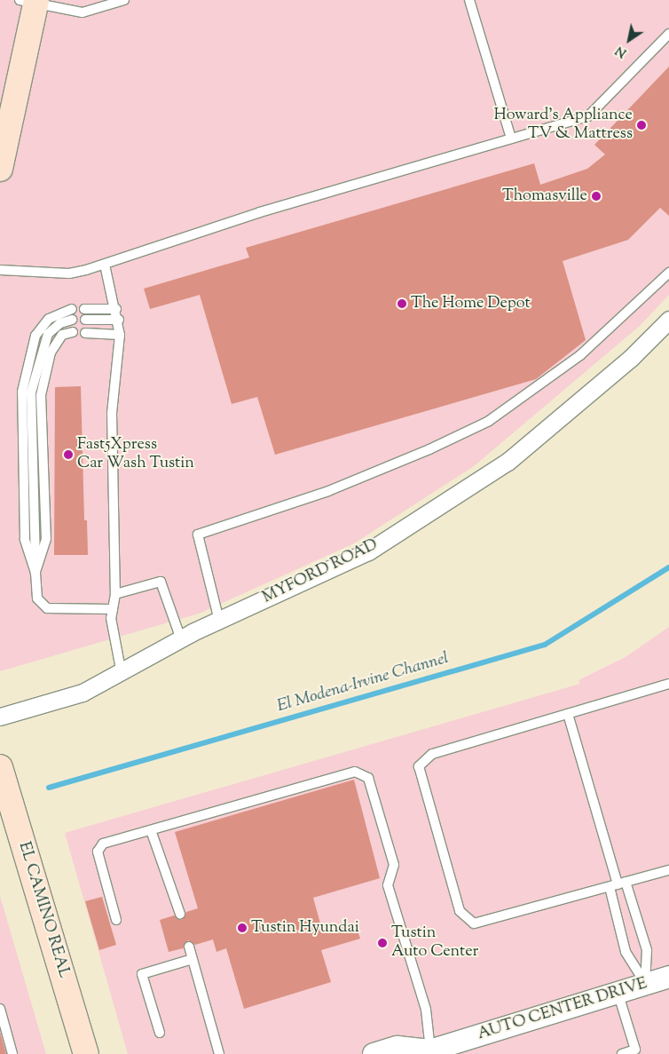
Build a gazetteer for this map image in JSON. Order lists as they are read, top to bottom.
{
  "streets": {
    "main road": ["EL CAMINO REAL"],
    "street": ["MYFORD ROAD", "AUTO CENTER DRIVE"]
  },
  "water": ["El Modena-Irvine Channel"],
  "places": [
    "Howard's Appliance TV & Mattress",
    "Thomasville",
    "The Home Depot",
    "Fast5Xpress Car Wash Tustin",
    "Tustin Hyundai",
    "Tustin Auto Center"
  ],
  "north": "bottom left"
}
